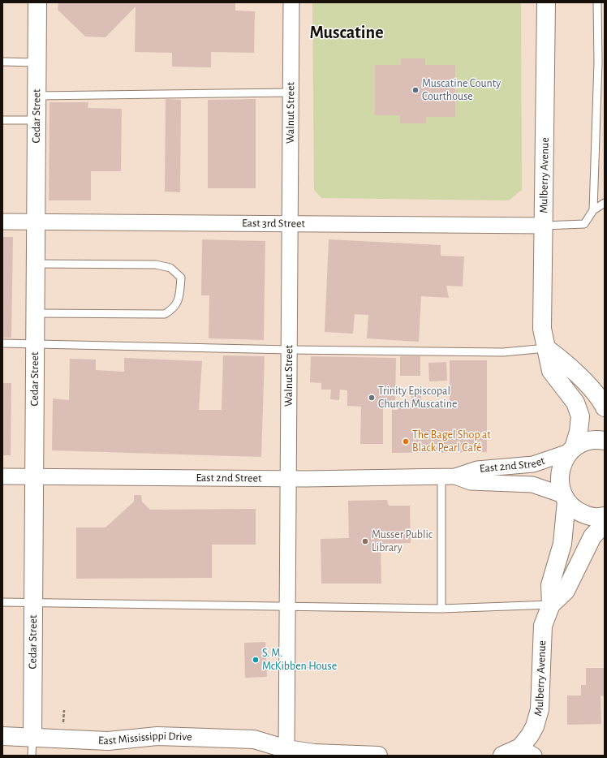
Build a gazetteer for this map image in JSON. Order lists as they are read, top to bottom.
{
  "streets": {
    "main road": ["Cedar Street", "Mulberry Avenue", "East Mississippi Drive"],
    "street": ["Walnut Street", "East 3rd Street", "East 2nd Street"]
  },
  "crossings": [
    ["Walnut Street", "East 3rd Street"],
    ["Walnut Street", "East 2nd Street"],
    ["Walnut Street", "East Mississippi Drive"],
    ["Cedar Street", "East 3rd Street"],
    ["Cedar Street", "East 2nd Street"],
    ["Cedar Street", "East Mississippi Drive"],
    ["Mulberry Avenue", "East 3rd Street"],
    ["Mulberry Avenue", "East 2nd Street"]
  ],
  "districts": ["Muscatine"],
  "places": [
    "Muscatine County Courthouse",
    "Trinity Episcopal Church Muscatine",
    "The Bagel Shop at Black Pearl Café",
    "Musser Public Library",
    "S. M. McKibben House"
  ]
}
